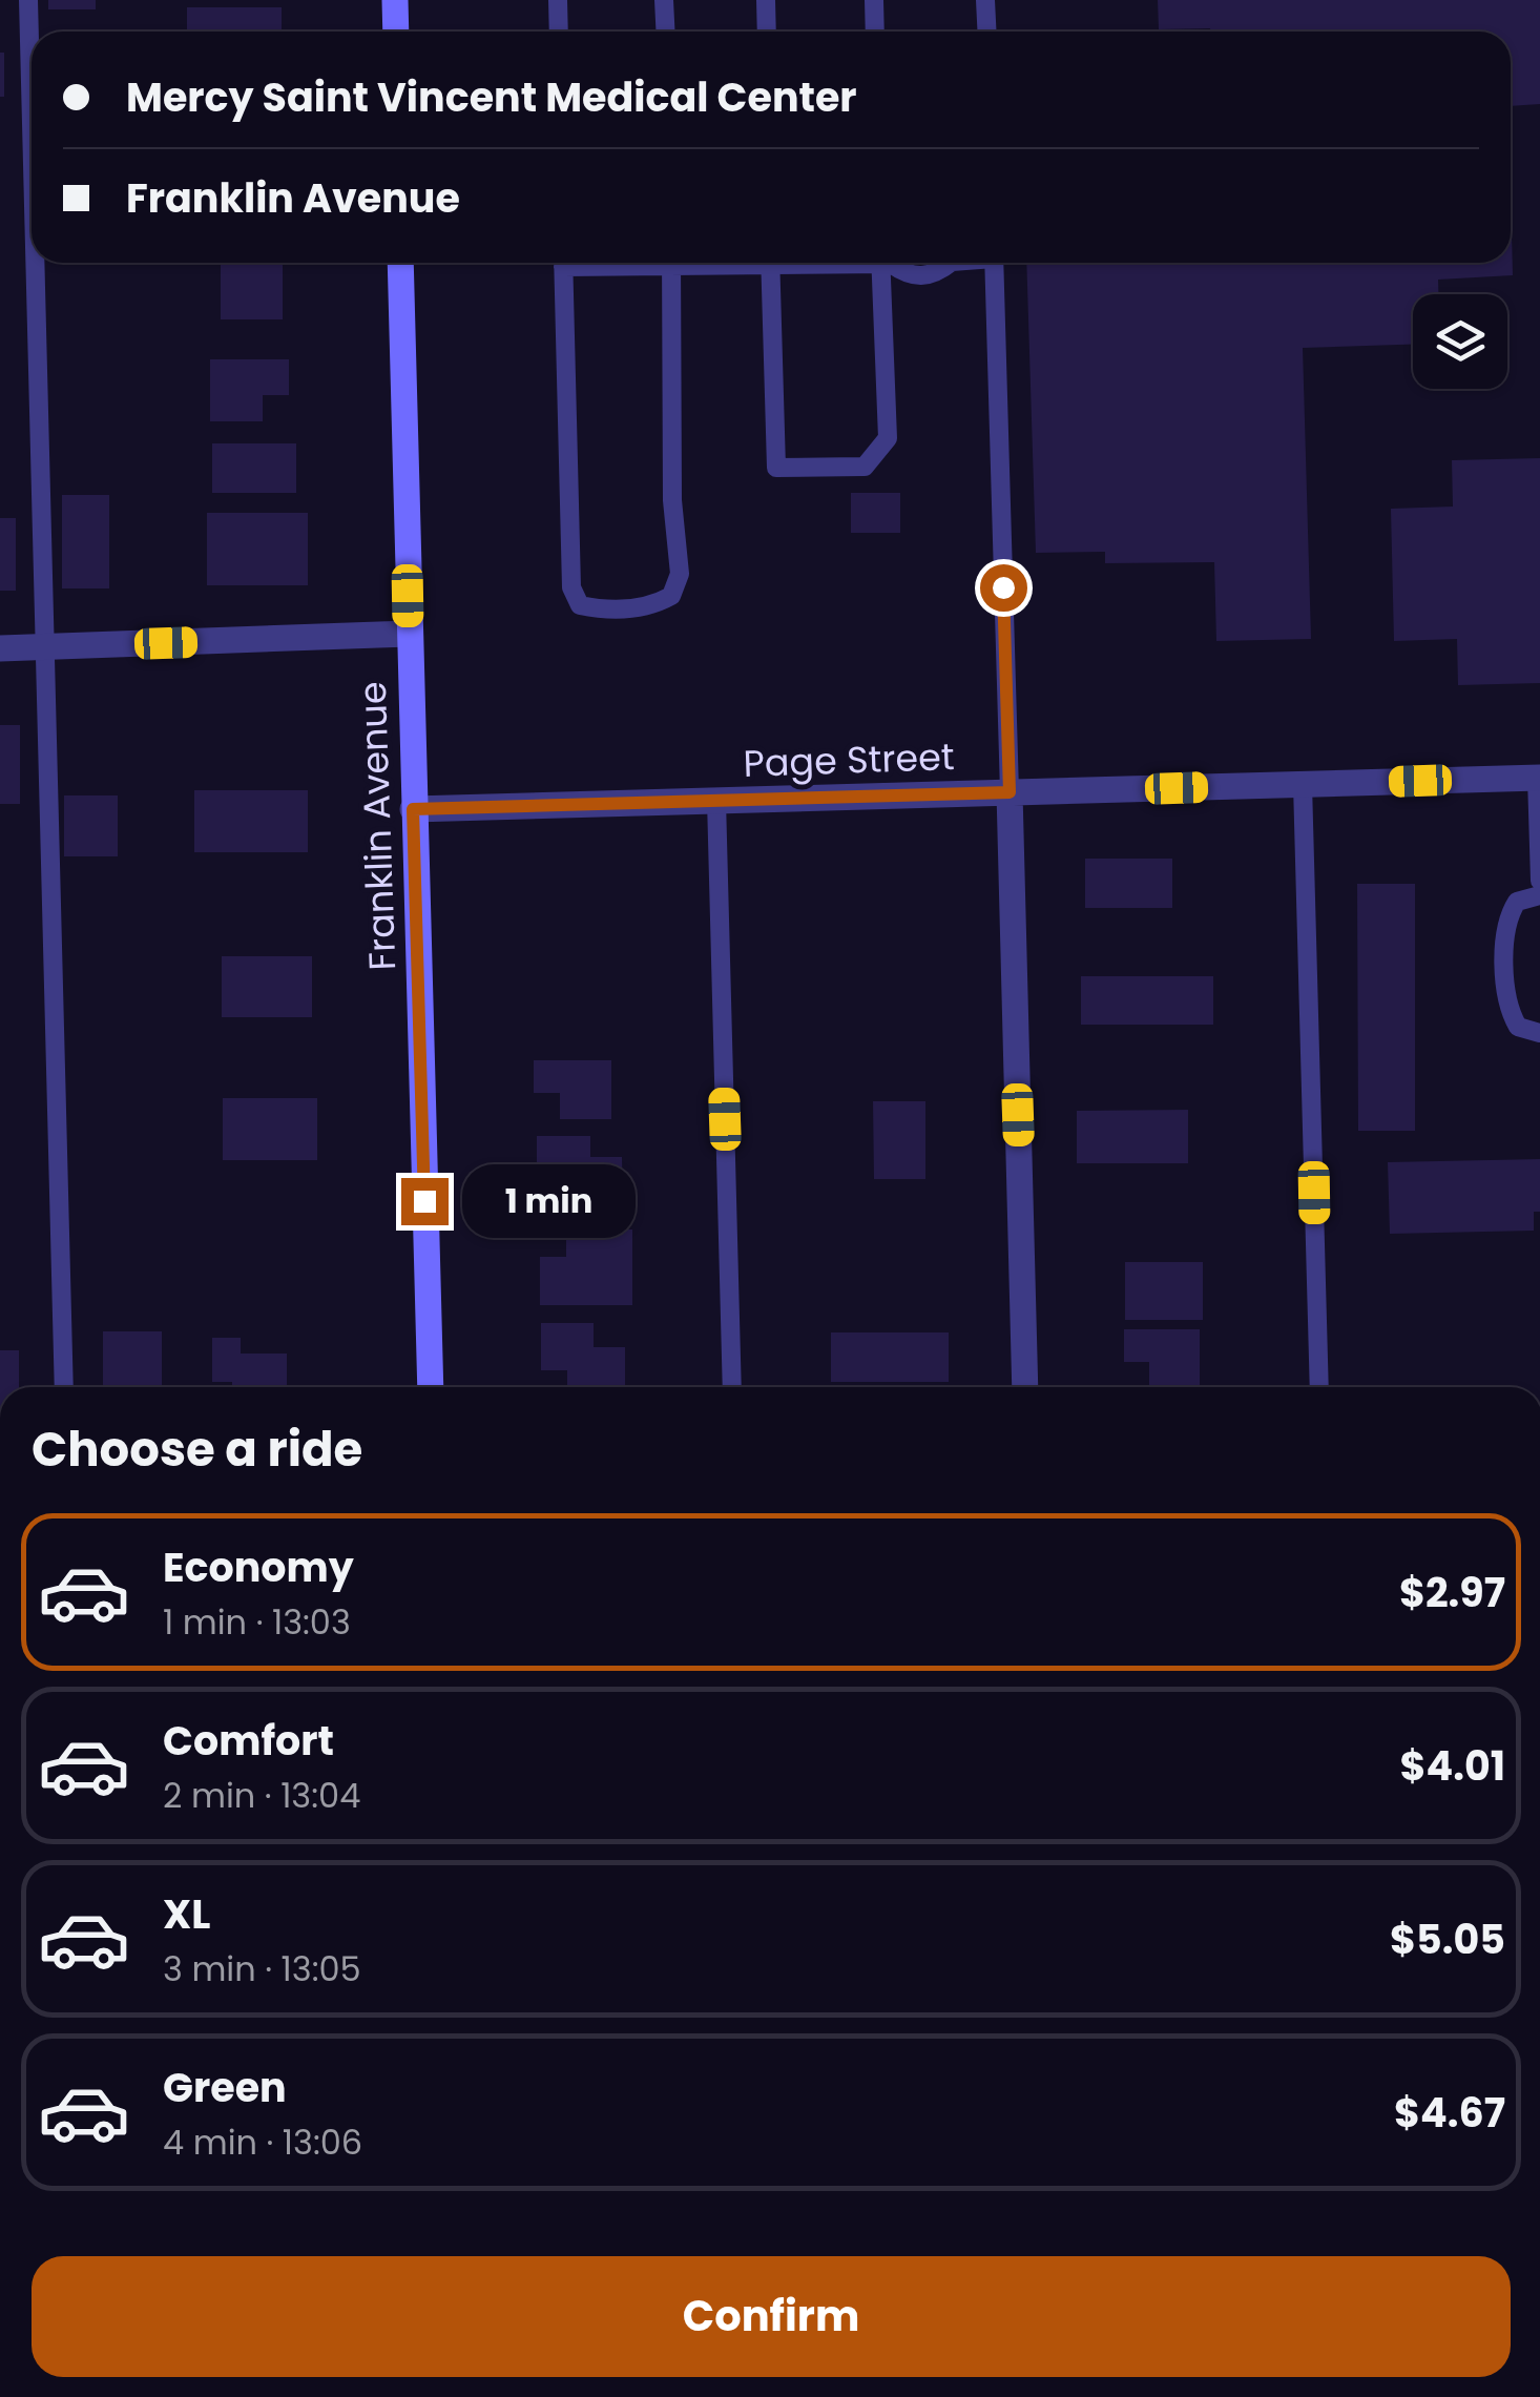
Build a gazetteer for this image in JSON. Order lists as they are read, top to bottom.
{
  "streets": {
    "street": ["Page Street", "Franklin Avenue"]
  },
  "crossings": [
    ["Page Street", "Franklin Avenue"]
  ],
  "page": {
    "banner": ["Mercy Saint Vincent Medical Center", "Franklin Avenue"],
    "bubble": "1 min",
    "heading": "Choose a ride",
    "list": [
      {
        "name": "Economy",
        "note": "1 min · 13:03",
        "value": "$2.97"
      },
      {
        "name": "Comfort",
        "note": "2 min · 13:04",
        "value": "$4.01"
      },
      {
        "name": "XL",
        "note": "3 min · 13:05",
        "value": "$5.05"
      },
      {
        "name": "Green",
        "note": "4 min · 13:06",
        "value": "$4.67"
      }
    ],
    "buttons": "Confirm"
  }
}
